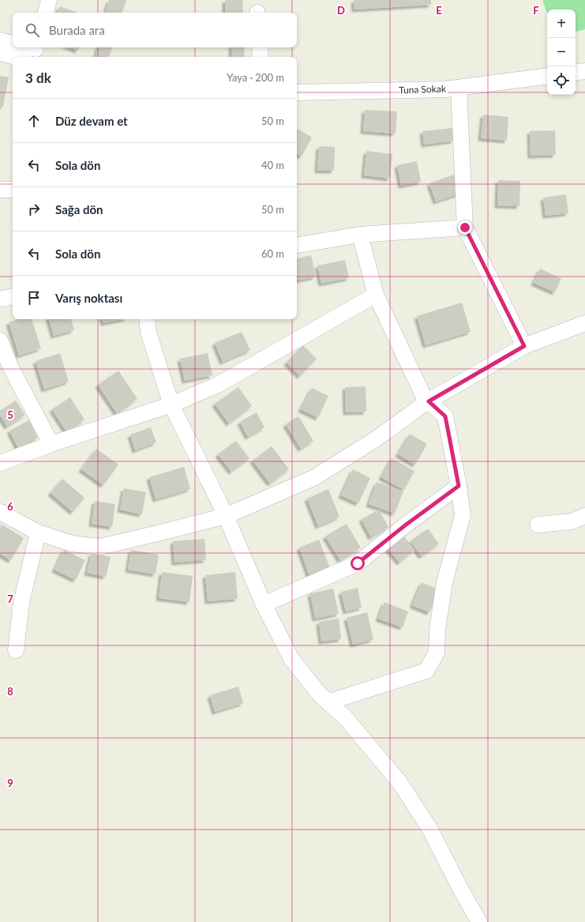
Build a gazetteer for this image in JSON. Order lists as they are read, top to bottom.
{
  "streets": {
    "street": ["Tuna Sokak"]
  },
  "page": {
    "map_buttons": ["+", "−"],
    "search": "Burada ara",
    "heading": ["3 dk", "Yaya · 200 m"],
    "list": [
      ["Düz devam et", "50 m"],
      ["Sola dön", "40 m"],
      ["Sağa dön", "50 m"],
      ["Sola dön", "60 m"],
      "Varış noktası"
    ]
  },
  "grid": {
    "columns": ["D", "E", "F"],
    "rows": [
      "5",
      "6",
      "7",
      "8",
      "9"
    ]
  }
}
